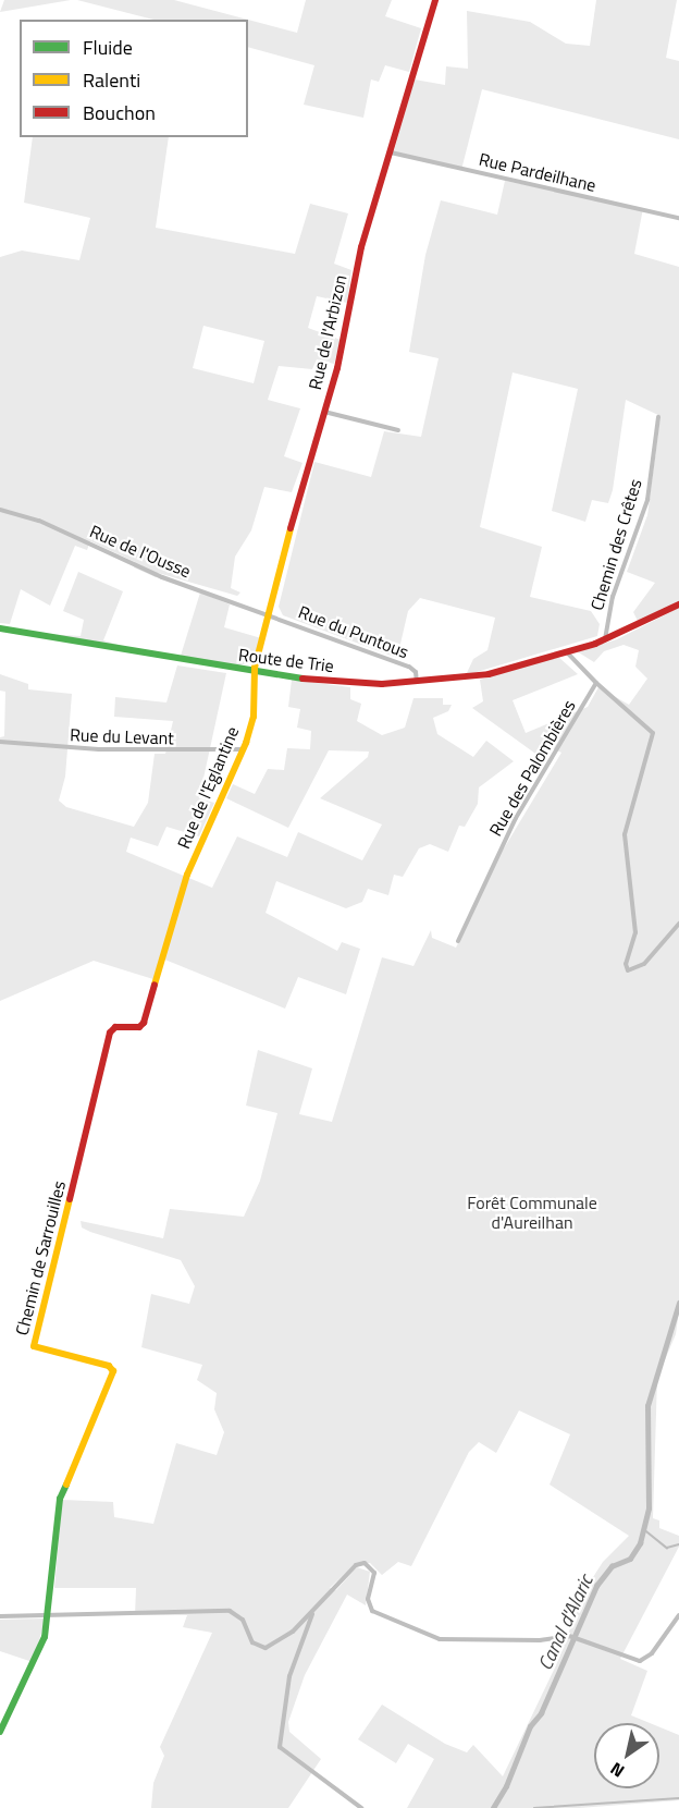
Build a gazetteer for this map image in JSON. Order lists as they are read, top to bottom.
{
  "streets": {
    "street": [
      "Rue Pardeilhane",
      "Rue de l'Arbizon",
      "Chemin des Crêtes",
      "Rue de l'Ousse",
      "Rue du Puntous",
      "Route de Trie",
      "Rue du Levant",
      "Rue des Palombières",
      "Rue de l'Eglantine",
      "Chemin de Sarrouilles"
    ]
  },
  "crossings": [
    ["Rue Pardeilhane", "Rue de l'Arbizon"],
    ["Rue de l'Arbizon", "Rue de l'Ousse"],
    ["Rue de l'Arbizon", "Rue du Puntous"],
    ["Rue de l'Arbizon", "Route de Trie"],
    ["Rue de l'Arbizon", "Rue de l'Eglantine"],
    ["Chemin des Crêtes", "Route de Trie"],
    ["Rue de l'Ousse", "Rue du Puntous"],
    ["Rue du Puntous", "Route de Trie"],
    ["Route de Trie", "Rue de l'Eglantine"],
    ["Rue du Levant", "Rue de l'Eglantine"],
    ["Rue de l'Eglantine", "Chemin de Sarrouilles"]
  ],
  "water": ["Canal d'Alaric"],
  "parks": ["Forêt Communale d'Aureilhan"],
  "legend": ["Fluide", "Ralenti", "Bouchon"],
  "north": "bottom left"
}
